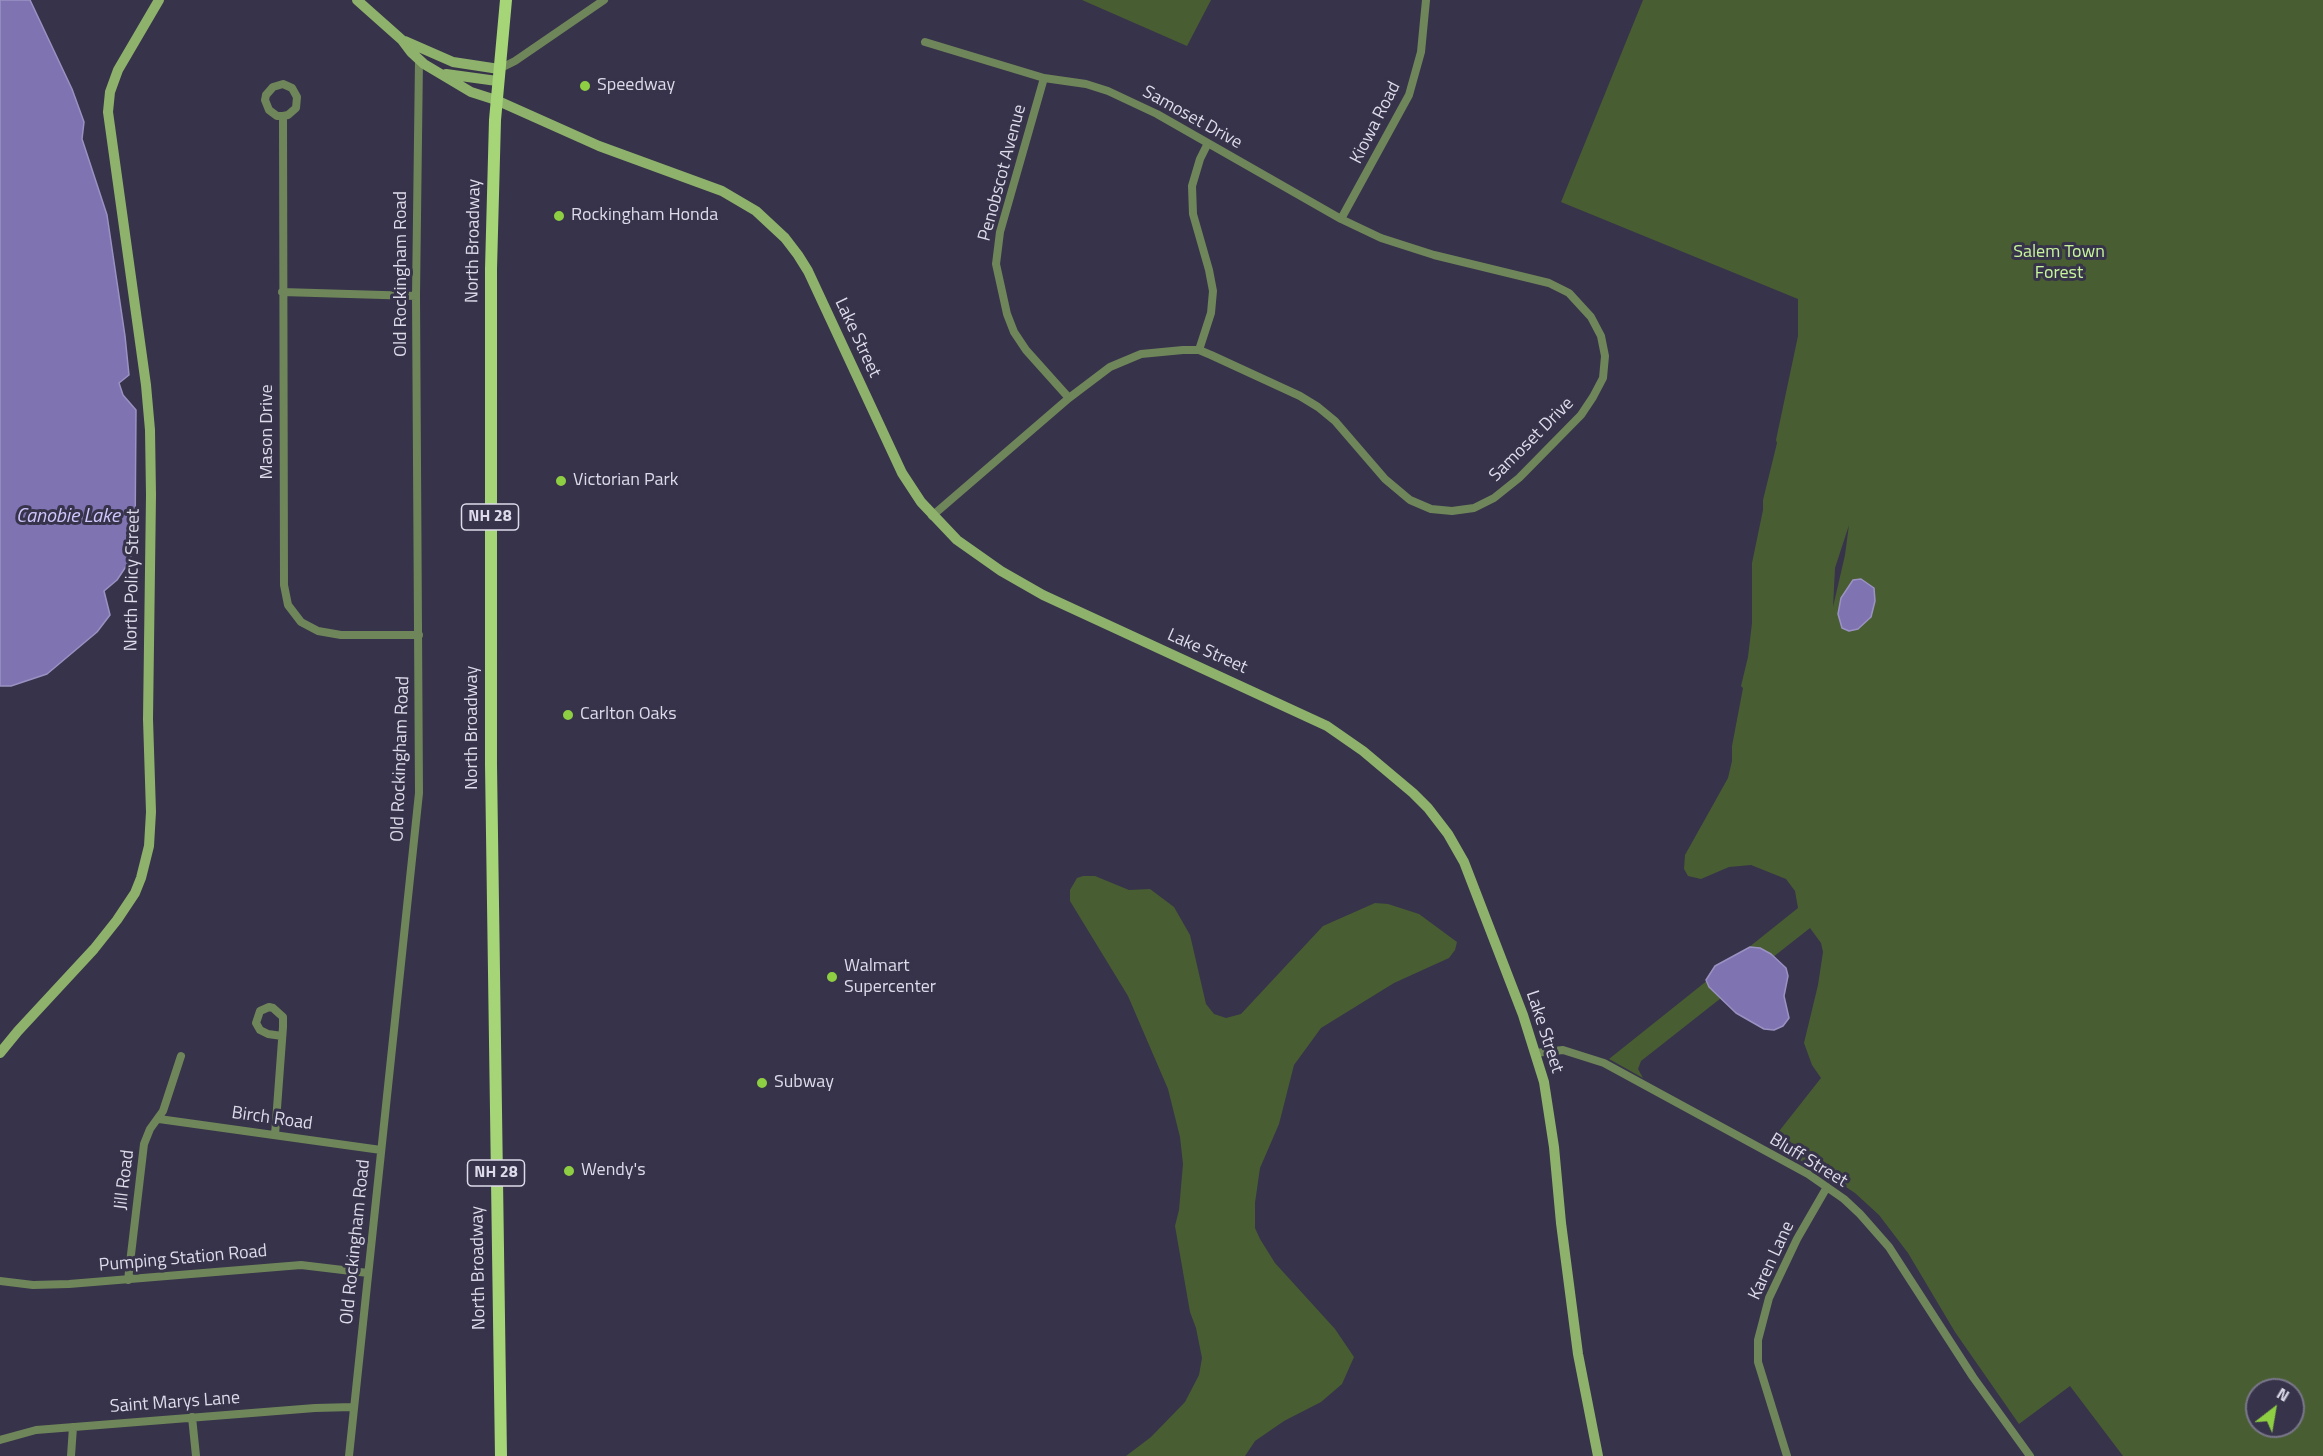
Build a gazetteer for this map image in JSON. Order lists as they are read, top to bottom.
{
  "streets": {
    "main road": ["North Broadway", "NH 28"],
    "street": [
      "Samoset Drive",
      "Kiowa Road",
      "Penobscot Avenue",
      "Old Rockingham Road",
      "Lake Street",
      "Mason Drive",
      "North Policy Street",
      "Birch Road",
      "Bluff Street",
      "Jill Road",
      "Pumping Station Road",
      "Karen Lane",
      "Saint Marys Lane"
    ]
  },
  "crossings": [
    ["Samoset Drive", "Kiowa Road"],
    ["Samoset Drive", "Penobscot Avenue"],
    ["Samoset Drive", "Lake Street"],
    ["North Broadway", "Lake Street"],
    ["Old Rockingham Road", "Lake Street"],
    ["Old Rockingham Road", "Mason Drive"],
    ["Old Rockingham Road", "Birch Road"],
    ["Old Rockingham Road", "Pumping Station Road"],
    ["Old Rockingham Road", "Saint Marys Lane"],
    ["Lake Street", "Bluff Street"],
    ["Birch Road", "Jill Road"],
    ["Bluff Street", "Karen Lane"],
    ["Jill Road", "Pumping Station Road"]
  ],
  "water": ["Canobie Lake"],
  "parks": ["Salem Town Forest"],
  "places": [
    "Speedway",
    "Rockingham Honda",
    "Victorian Park",
    "Carlton Oaks",
    "Walmart Supercenter",
    "Subway",
    "Wendy's"
  ],
  "north": "top right"
}
